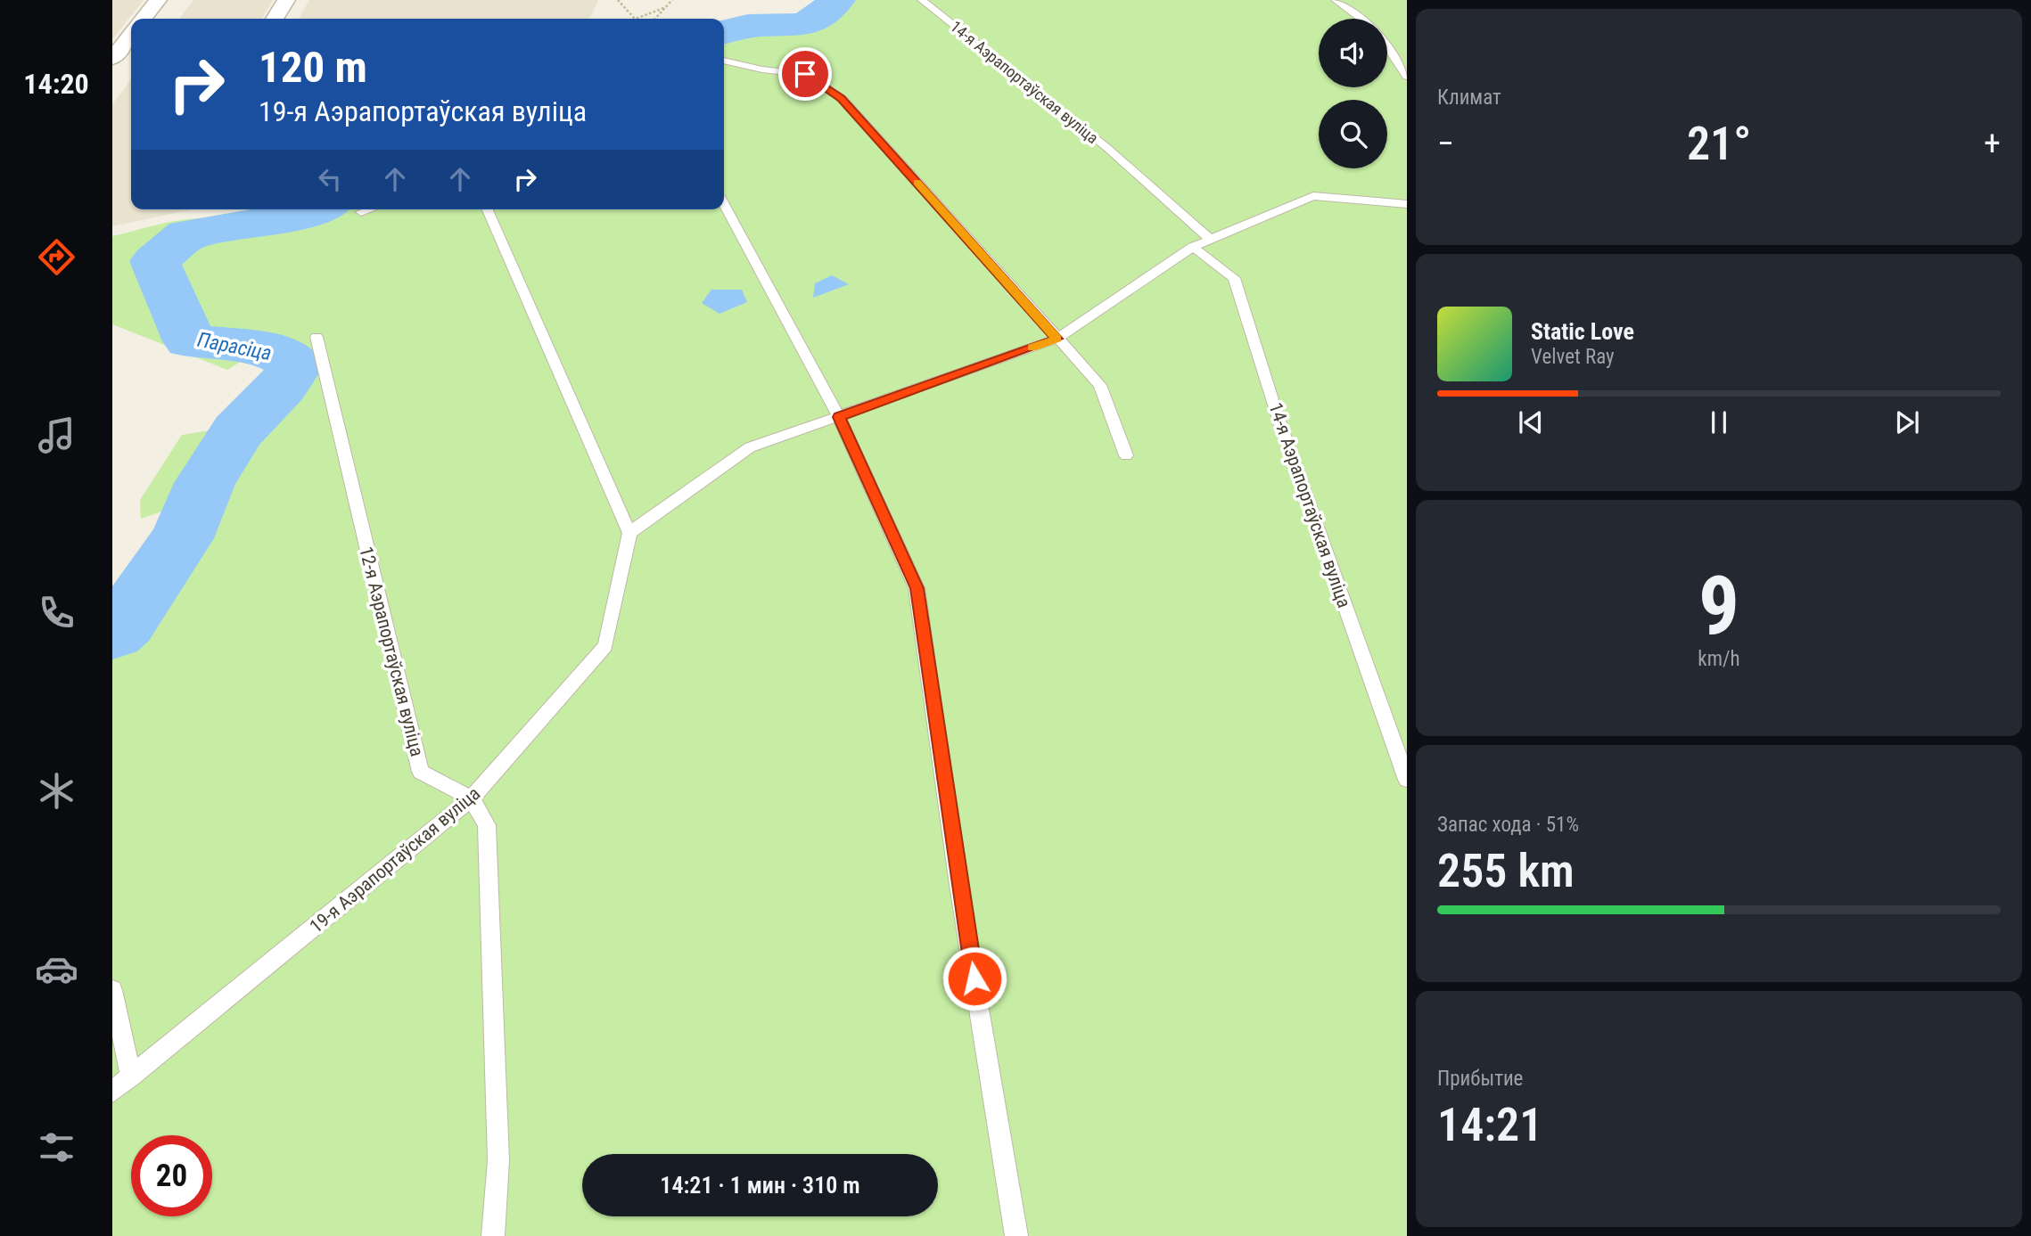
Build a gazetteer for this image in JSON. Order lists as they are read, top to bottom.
{
  "streets": {
    "lane": ["14-я Аэрапортаўская вуліца", "12-я Аэрапортаўская вуліца", "19-я Аэрапортаўская вуліца"]
  },
  "crossings": [
    ["12-я Аэрапортаўская вуліца", "19-я Аэрапортаўская вуліца"]
  ],
  "water": ["Парасіца"],
  "page": {
    "tabs": "14:20",
    "tile": [
      "Климат",
      ["9", "km/h"],
      ["Запас хода · 51%", "255 km"],
      ["Прибытие", "14:21"]
    ],
    "turn": ["120 m", "19-я Аэрапортаўская вуліца"],
    "heat": ["−", "21°", "+"],
    "song": ["Static Love", "Velvet Ray"],
    "limit": "20",
    "trip": "14:21 · 1 мин · 310 m"
  }
}
